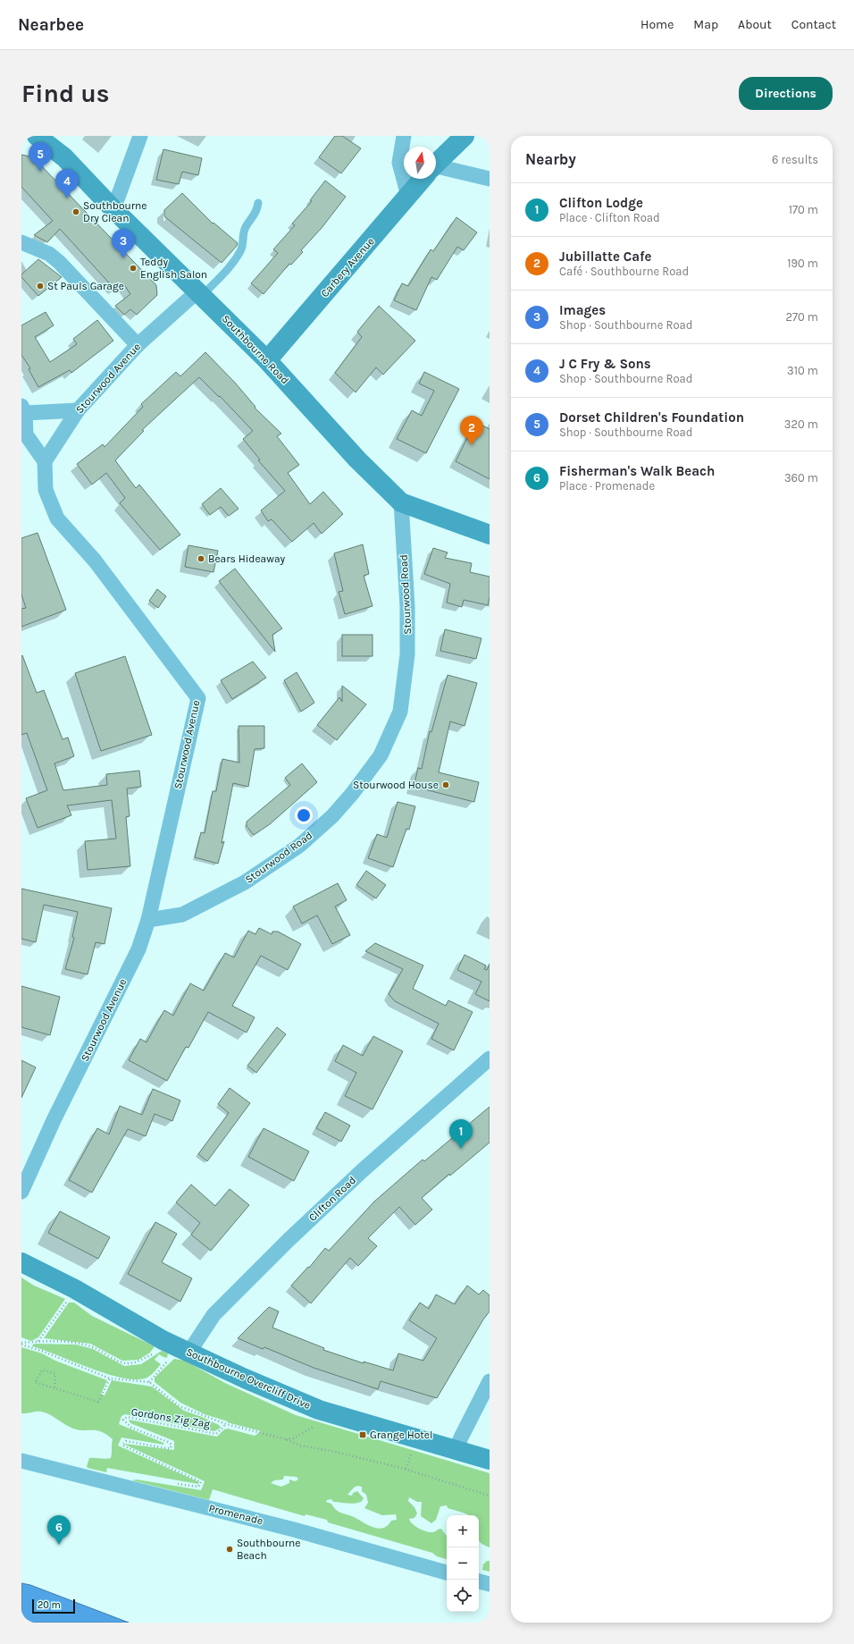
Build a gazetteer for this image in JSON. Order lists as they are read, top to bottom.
{
  "streets": {
    "street": [
      "Carbery Avenue",
      "Southbourne Road",
      "Stourwood Avenue",
      "Stourwood Road",
      "Clifton Road",
      "Southbourne Overcliff Drive",
      "Promenade"
    ],
    "path": ["Gordons Zig Zag"]
  },
  "crossings": [
    ["Carbery Avenue", "Southbourne Road"],
    ["Southbourne Road", "Stourwood Avenue"],
    ["Southbourne Road", "Stourwood Road"],
    ["Stourwood Avenue", "Stourwood Road"],
    ["Clifton Road", "Southbourne Overcliff Drive"]
  ],
  "places": {
    "other": [
      "Southbourne Dry Clean",
      "Teddy English Salon",
      "St Pauls Garage",
      "Bears Hideaway",
      "Stourwood House",
      "Southbourne Beach"
    ],
    "transit": ["Grange Hotel"]
  },
  "scale_bar": "20 m",
  "north": "top",
  "page": {
    "header": "Nearbee",
    "nav": [
      "Home",
      "Map",
      "About",
      "Contact"
    ],
    "buttons": "Directions",
    "title": "Find us",
    "heading": ["Nearby", "6 results"],
    "pins": [
      "5",
      "4",
      "3",
      "2",
      "1",
      "6"
    ],
    "list": [
      {
        "mark": "1",
        "name": "Clifton Lodge",
        "note": "Place · Clifton Road",
        "value": "170 m"
      },
      {
        "mark": "2",
        "name": "Jubillatte Cafe",
        "note": "Café · Southbourne Road",
        "value": "190 m"
      },
      {
        "mark": "3",
        "name": "Images",
        "note": "Shop · Southbourne Road",
        "value": "270 m"
      },
      {
        "mark": "4",
        "name": "J C Fry & Sons",
        "note": "Shop · Southbourne Road",
        "value": "310 m"
      },
      {
        "mark": "5",
        "name": "Dorset Children's Foundation",
        "note": "Shop · Southbourne Road",
        "value": "320 m"
      },
      {
        "mark": "6",
        "name": "Fisherman's Walk Beach",
        "note": "Place · Promenade",
        "value": "360 m"
      }
    ],
    "map_buttons": ["+", "−"],
    "scale": "20 m"
  }
}
